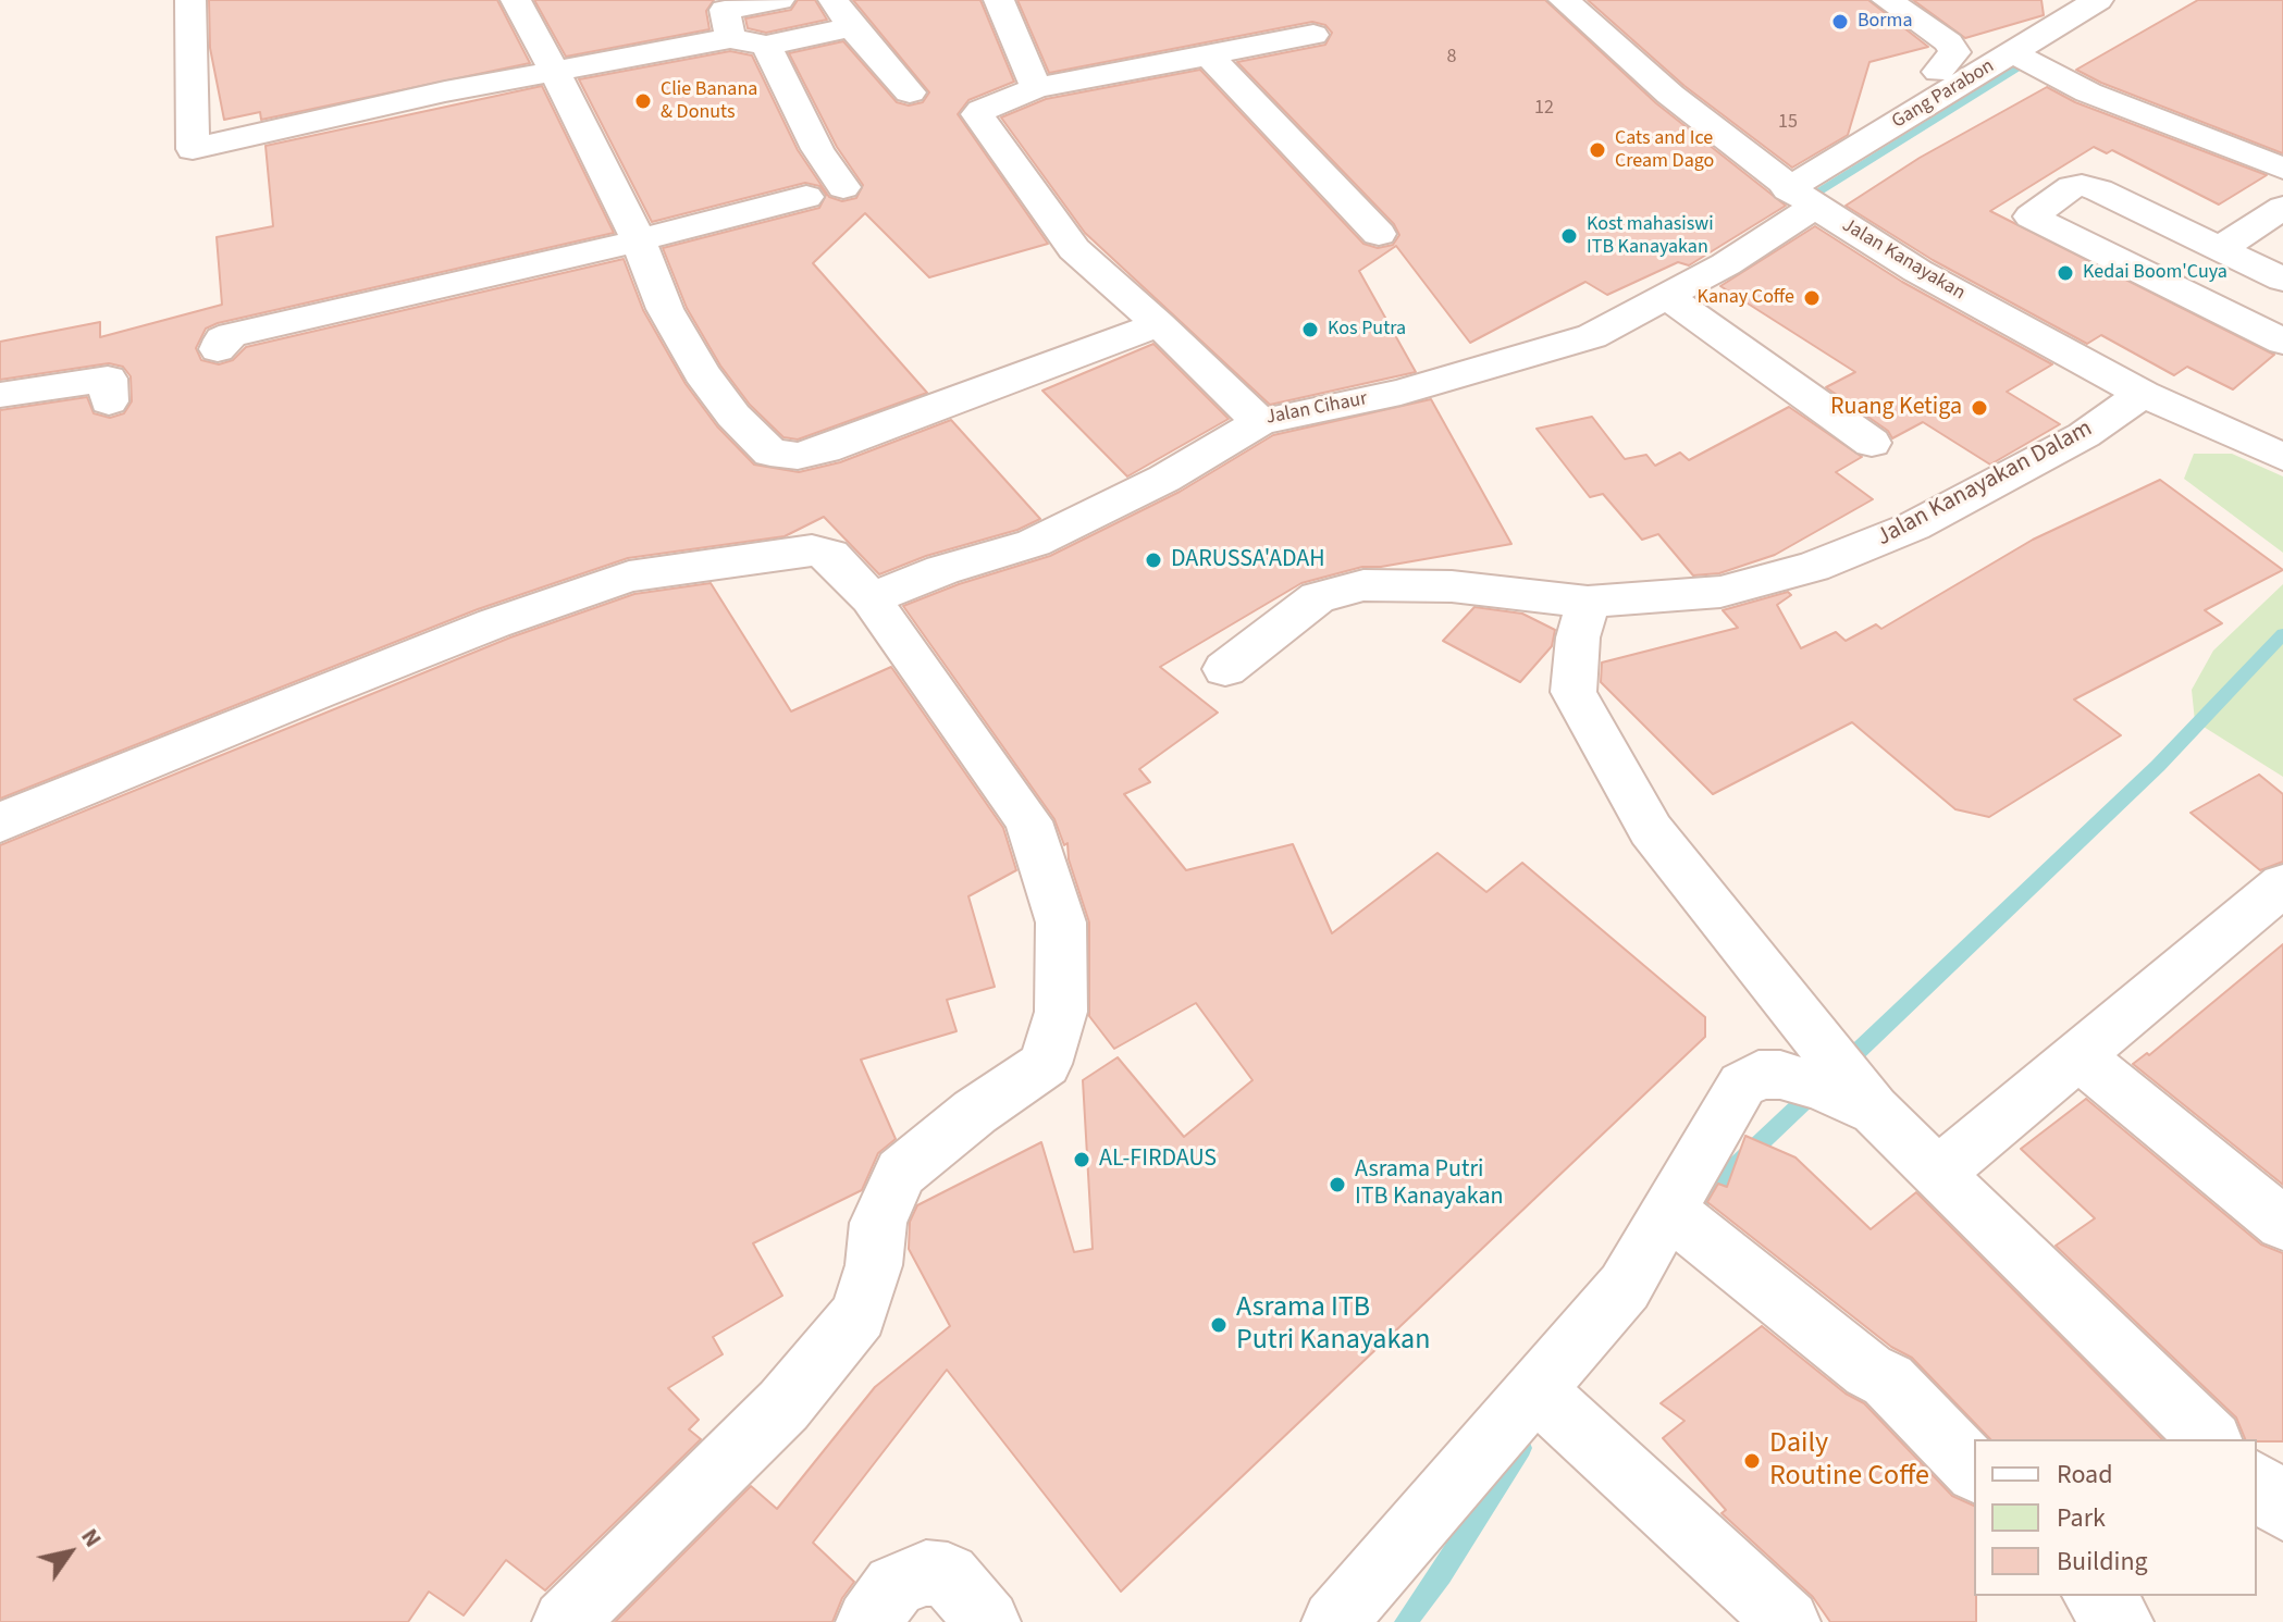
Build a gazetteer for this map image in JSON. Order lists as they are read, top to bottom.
{
  "streets": {
    "street": [
      "Gang Parabon",
      "Jalan Kanayakan",
      "Jalan Cihaur",
      "Jalan Kanayakan Dalam"
    ]
  },
  "crossings": [
    ["Gang Parabon", "Jalan Kanayakan"],
    ["Gang Parabon", "Jalan Cihaur"],
    ["Jalan Kanayakan", "Jalan Cihaur"],
    ["Jalan Kanayakan", "Jalan Kanayakan Dalam"]
  ],
  "places": [
    "Borma",
    "Clie Banana & Donuts",
    "Cats and Ice Cream Dago",
    "Kost mahasiswi ITB Kanayakan",
    "Kedai Boom'Cuya",
    "Kanay Coffe",
    "Kos Putra",
    "Ruang Ketiga",
    "DARUSSA'ADAH",
    "AL-FIRDAUS",
    "Asrama Putri ITB Kanayakan",
    "Asrama ITB Putri Kanayakan",
    "Daily Routine Coffe"
  ],
  "house_numbers": ["8", "12", "15"],
  "legend": ["Road", "Park", "Building"],
  "north": "top right"
}
